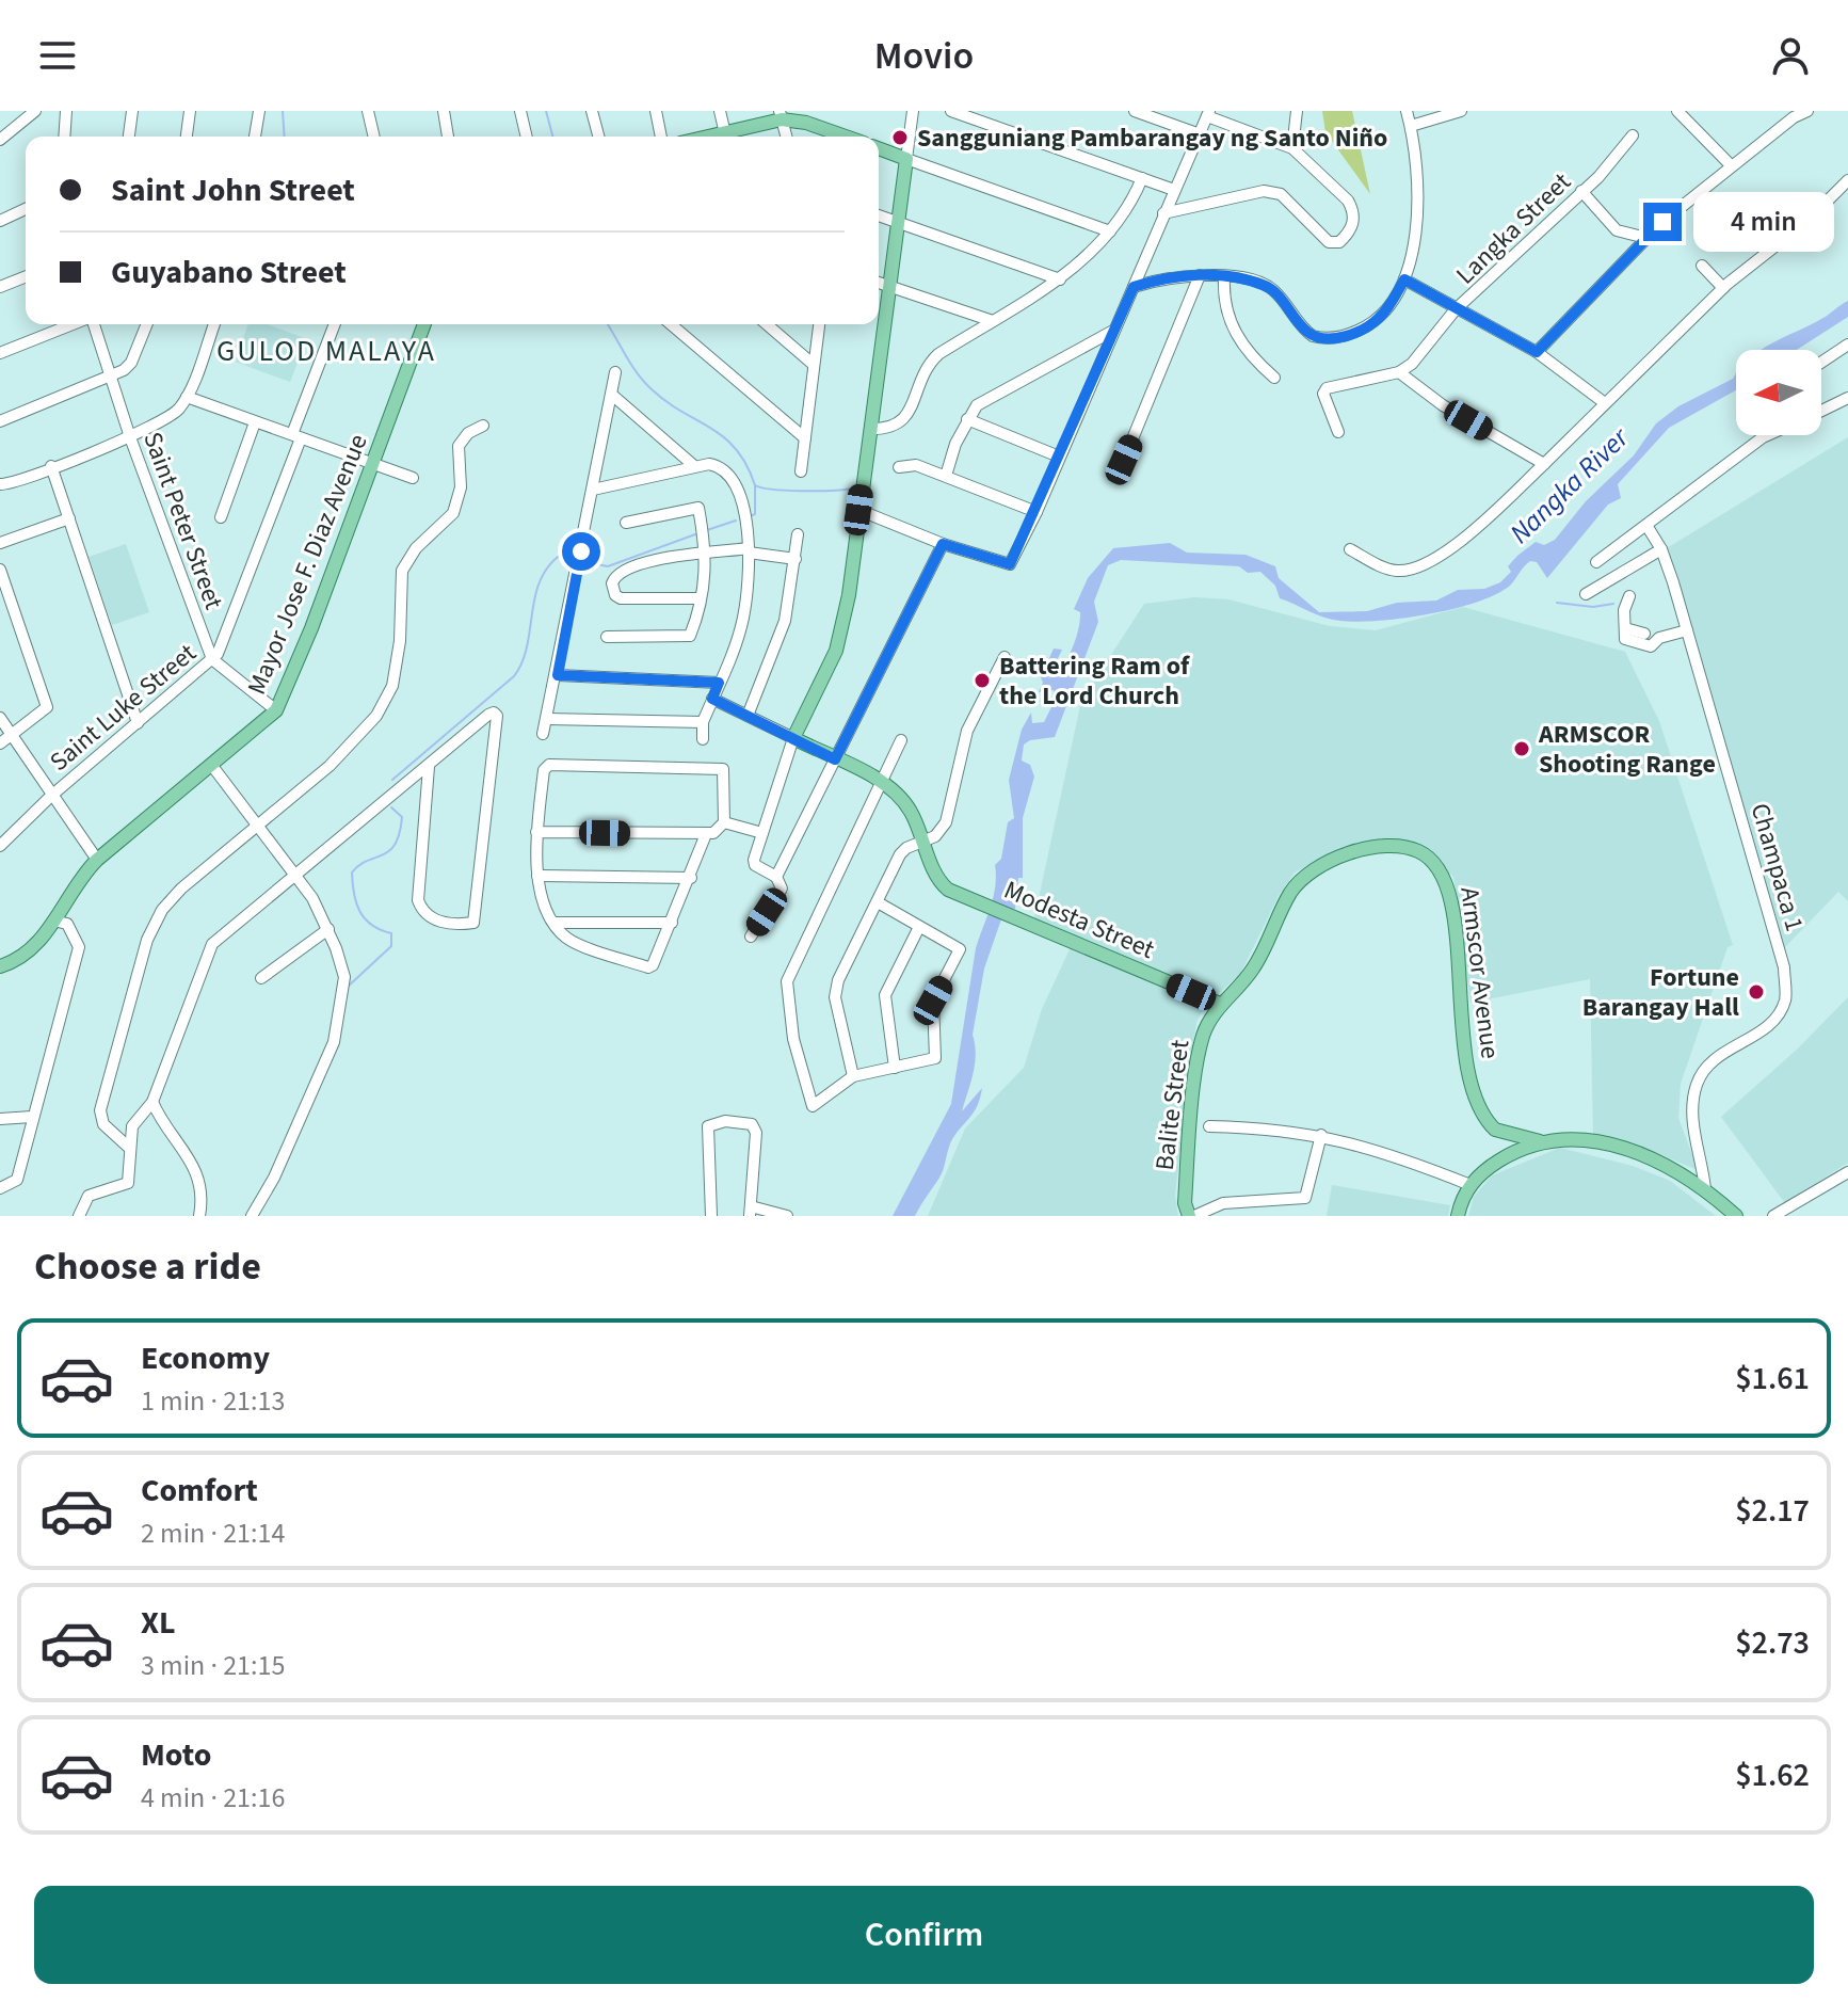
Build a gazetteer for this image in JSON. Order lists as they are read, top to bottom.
{
  "streets": {
    "main road": [
      "Mayor Jose F. Diaz Avenue",
      "Modesta Street",
      "Armscor Avenue",
      "Balite Street"
    ],
    "street": [
      "Langka Street",
      "Saint Peter Street",
      "Saint Luke Street",
      "Champaca 1"
    ]
  },
  "crossings": [
    ["Saint Peter Street", "Saint Luke Street"],
    ["Modesta Street", "Armscor Avenue"],
    ["Modesta Street", "Balite Street"],
    ["Armscor Avenue", "Balite Street"]
  ],
  "districts": ["GULOD MALAYA"],
  "water": ["Nangka River"],
  "places": [
    "Sangguniang Pambarangay ng Santo Niño",
    "Battering Ram of the Lord Church",
    "ARMSCOR Shooting Range",
    "Fortune Barangay Hall"
  ],
  "north": "left",
  "page": {
    "header": "Movio",
    "banner": ["Saint John Street", "Guyabano Street"],
    "bubble": "4 min",
    "heading": "Choose a ride",
    "list": [
      {
        "name": "Economy",
        "note": "1 min · 21:13",
        "value": "$1.61"
      },
      {
        "name": "Comfort",
        "note": "2 min · 21:14",
        "value": "$2.17"
      },
      {
        "name": "XL",
        "note": "3 min · 21:15",
        "value": "$2.73"
      },
      {
        "name": "Moto",
        "note": "4 min · 21:16",
        "value": "$1.62"
      }
    ],
    "buttons": "Confirm"
  }
}
